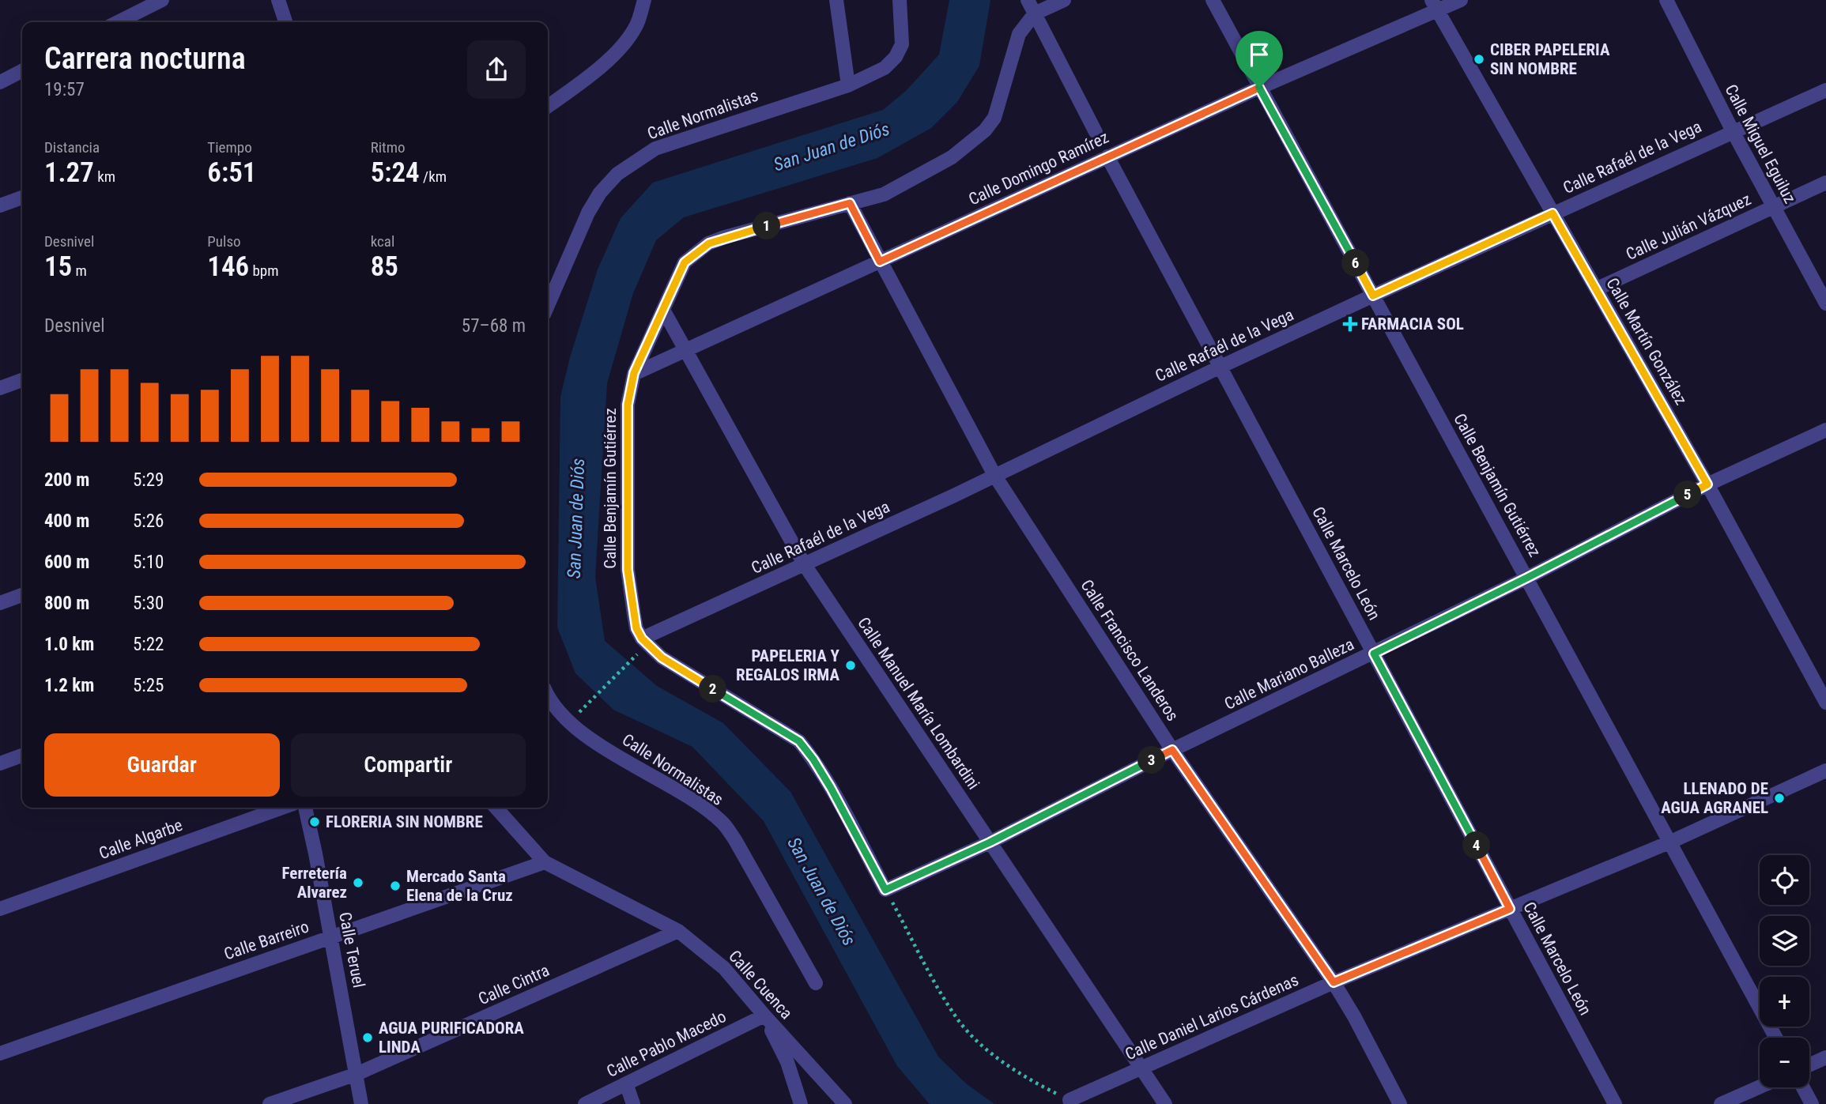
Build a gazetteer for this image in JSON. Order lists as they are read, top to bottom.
{
  "streets": {
    "street": [
      "Calle Normalistas",
      "Calle Miguel Eguiluz",
      "Calle Rafaél de la Vega",
      "Calle Domingo Ramírez",
      "Calle Julián Vázquez",
      "Calle Martín González",
      "Calle Benjamín Gutiérrez",
      "Calle Marcelo León",
      "Calle Francisco Landeros",
      "Calle Mariano Balleza",
      "Calle Manuel María Lombardini",
      "Calle Algarbe",
      "Calle Barreiro",
      "Calle Teruel",
      "Calle Cintra",
      "Calle Cuenca",
      "Calle Daniel Larios Cárdenas",
      "Calle Pablo Macedo"
    ]
  },
  "crossings": [
    ["Calle Miguel Eguiluz", "Calle Rafaél de la Vega"],
    ["Calle Miguel Eguiluz", "Calle Julián Vázquez"],
    ["Calle Rafaél de la Vega", "Calle Martín González"],
    ["Calle Rafaél de la Vega", "Calle Benjamín Gutiérrez"],
    ["Calle Rafaél de la Vega", "Calle Marcelo León"],
    ["Calle Rafaél de la Vega", "Calle Francisco Landeros"],
    ["Calle Rafaél de la Vega", "Calle Manuel María Lombardini"],
    ["Calle Domingo Ramírez", "Calle Martín González"],
    ["Calle Domingo Ramírez", "Calle Benjamín Gutiérrez"],
    ["Calle Domingo Ramírez", "Calle Marcelo León"],
    ["Calle Domingo Ramírez", "Calle Francisco Landeros"],
    ["Calle Domingo Ramírez", "Calle Manuel María Lombardini"],
    ["Calle Julián Vázquez", "Calle Martín González"],
    ["Calle Martín González", "Calle Mariano Balleza"],
    ["Calle Benjamín Gutiérrez", "Calle Francisco Landeros"],
    ["Calle Benjamín Gutiérrez", "Calle Mariano Balleza"],
    ["Calle Benjamín Gutiérrez", "Calle Manuel María Lombardini"],
    ["Calle Benjamín Gutiérrez", "Calle Daniel Larios Cárdenas"],
    ["Calle Marcelo León", "Calle Mariano Balleza"],
    ["Calle Marcelo León", "Calle Daniel Larios Cárdenas"],
    ["Calle Francisco Landeros", "Calle Mariano Balleza"],
    ["Calle Francisco Landeros", "Calle Daniel Larios Cárdenas"],
    ["Calle Mariano Balleza", "Calle Manuel María Lombardini"],
    ["Calle Manuel María Lombardini", "Calle Daniel Larios Cárdenas"],
    ["Calle Barreiro", "Calle Teruel"],
    ["Calle Barreiro", "Calle Cuenca"],
    ["Calle Teruel", "Calle Cintra"],
    ["Calle Cintra", "Calle Cuenca"],
    ["Calle Cuenca", "Calle Pablo Macedo"]
  ],
  "water": ["San Juan de Diós"],
  "places": {
    "other": [
      "CIBER PAPELERIA SIN NOMBRE",
      "PAPELERIA Y REGALOS IRMA",
      "LLENADO DE AGUA AGRANEL",
      "FLORERIA SIN NOMBRE",
      "Ferretería Alvarez",
      "Mercado Santa Elena de la Cruz",
      "AGUA PURIFICADORA LINDA"
    ],
    "health": ["FARMACIA SOL"]
  },
  "page": {
    "heading": ["Carrera nocturna", "19:57"],
    "stats": [
      ["Distancia", "1.27 km"],
      ["Tiempo", "6:51"],
      ["Ritmo", "5:24 /km"],
      ["Desnivel", "15 m"],
      ["Pulso", "146 bpm"],
      ["kcal", "85"]
    ],
    "pins": [
      "1",
      "6",
      "5",
      "2",
      "3",
      "4"
    ],
    "chart": ["Desnivel", "57–68 m"],
    "list": [
      {
        "name": "200 m",
        "note": "5:29"
      },
      {
        "name": "400 m",
        "note": "5:26"
      },
      {
        "name": "600 m",
        "note": "5:10"
      },
      {
        "name": "800 m",
        "note": "5:30"
      },
      {
        "name": "1.0 km",
        "note": "5:22"
      },
      {
        "name": "1.2 km",
        "note": "5:25"
      }
    ],
    "buttons": ["Guardar", "Compartir"],
    "map_buttons": ["+", "−"]
  }
}
